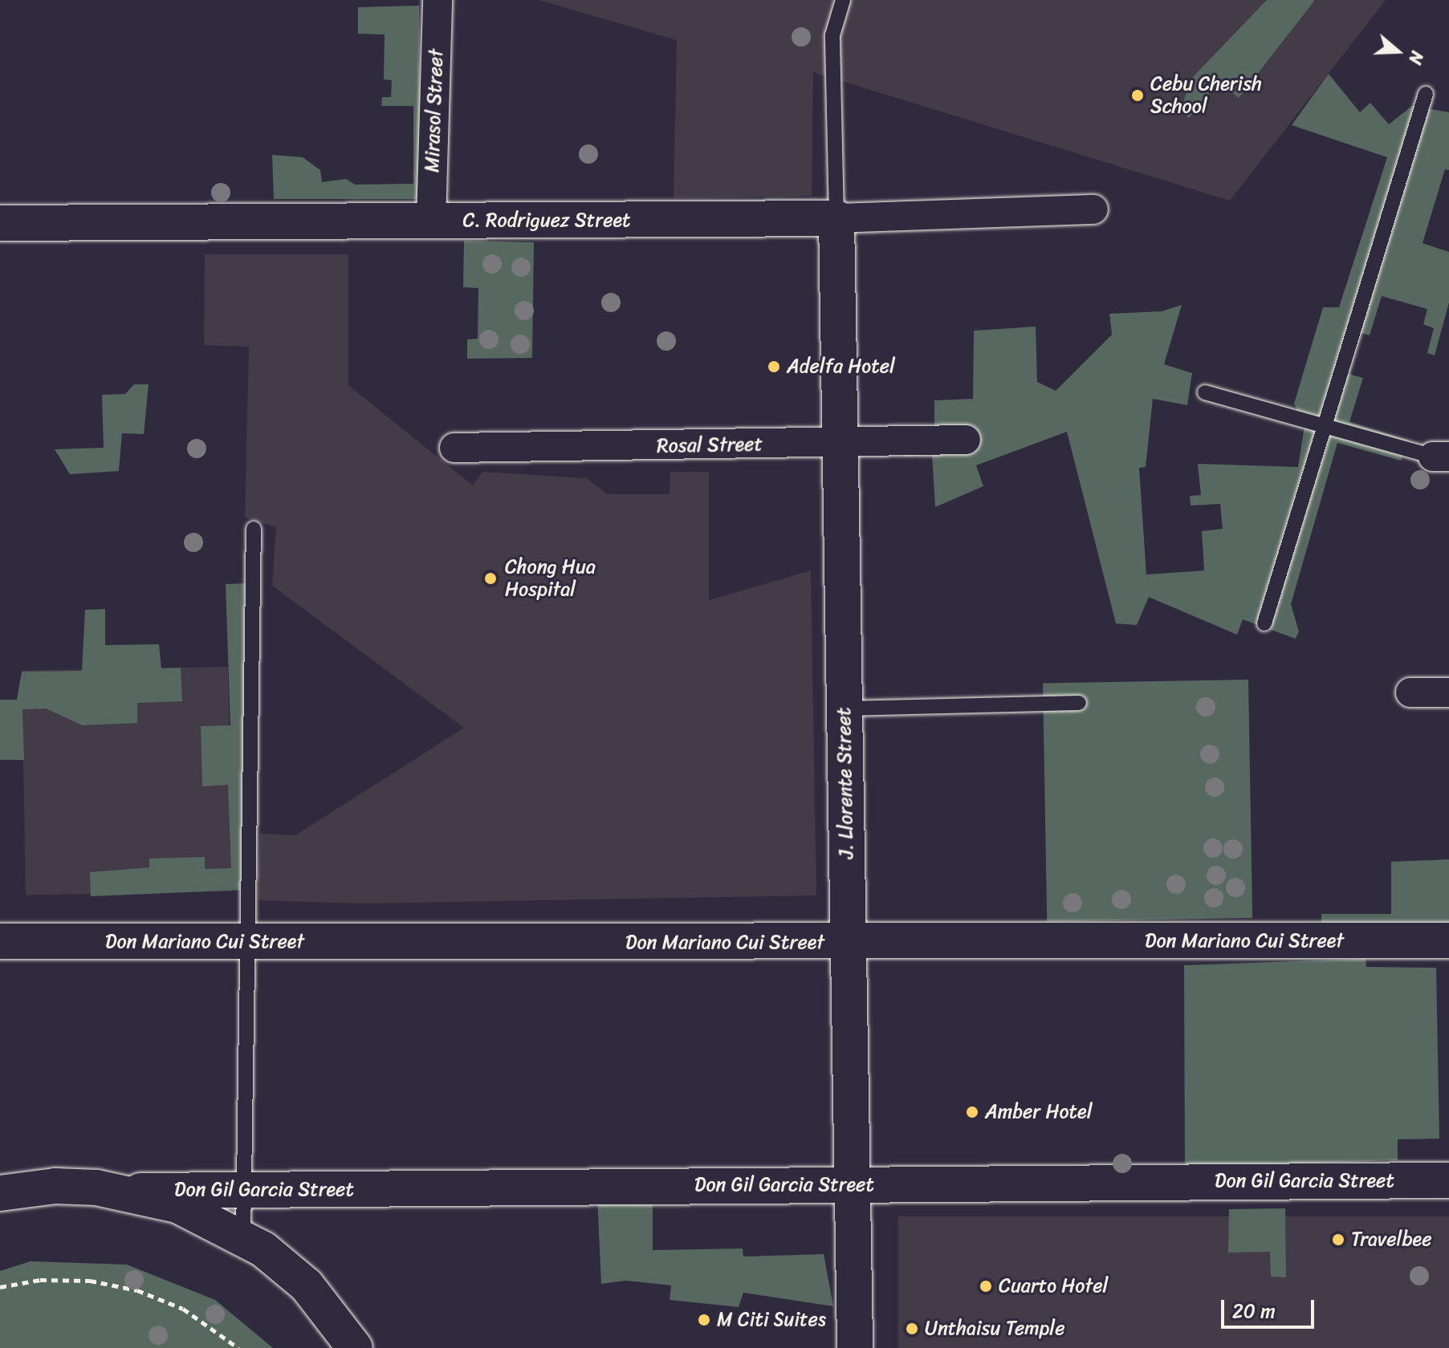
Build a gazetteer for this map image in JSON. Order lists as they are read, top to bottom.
{
  "streets": {
    "street": [
      "Mirasol Street",
      "C. Rodriguez Street",
      "Rosal Street",
      "J. Llorente Street",
      "Don Mariano Cui Street",
      "Don Gil Garcia Street"
    ]
  },
  "crossings": [
    ["Mirasol Street", "C. Rodriguez Street"],
    ["C. Rodriguez Street", "J. Llorente Street"],
    ["Rosal Street", "J. Llorente Street"],
    ["J. Llorente Street", "Don Mariano Cui Street"],
    ["J. Llorente Street", "Don Gil Garcia Street"]
  ],
  "places": [
    "Cebu Cherish School",
    "Adelfa Hotel",
    "Chong Hua Hospital",
    "Amber Hotel",
    "Travelbee",
    "Cuarto Hotel",
    "M Citi Suites",
    "Unthaisu Temple"
  ],
  "scale_bar": "20 m",
  "north": "right"
}
